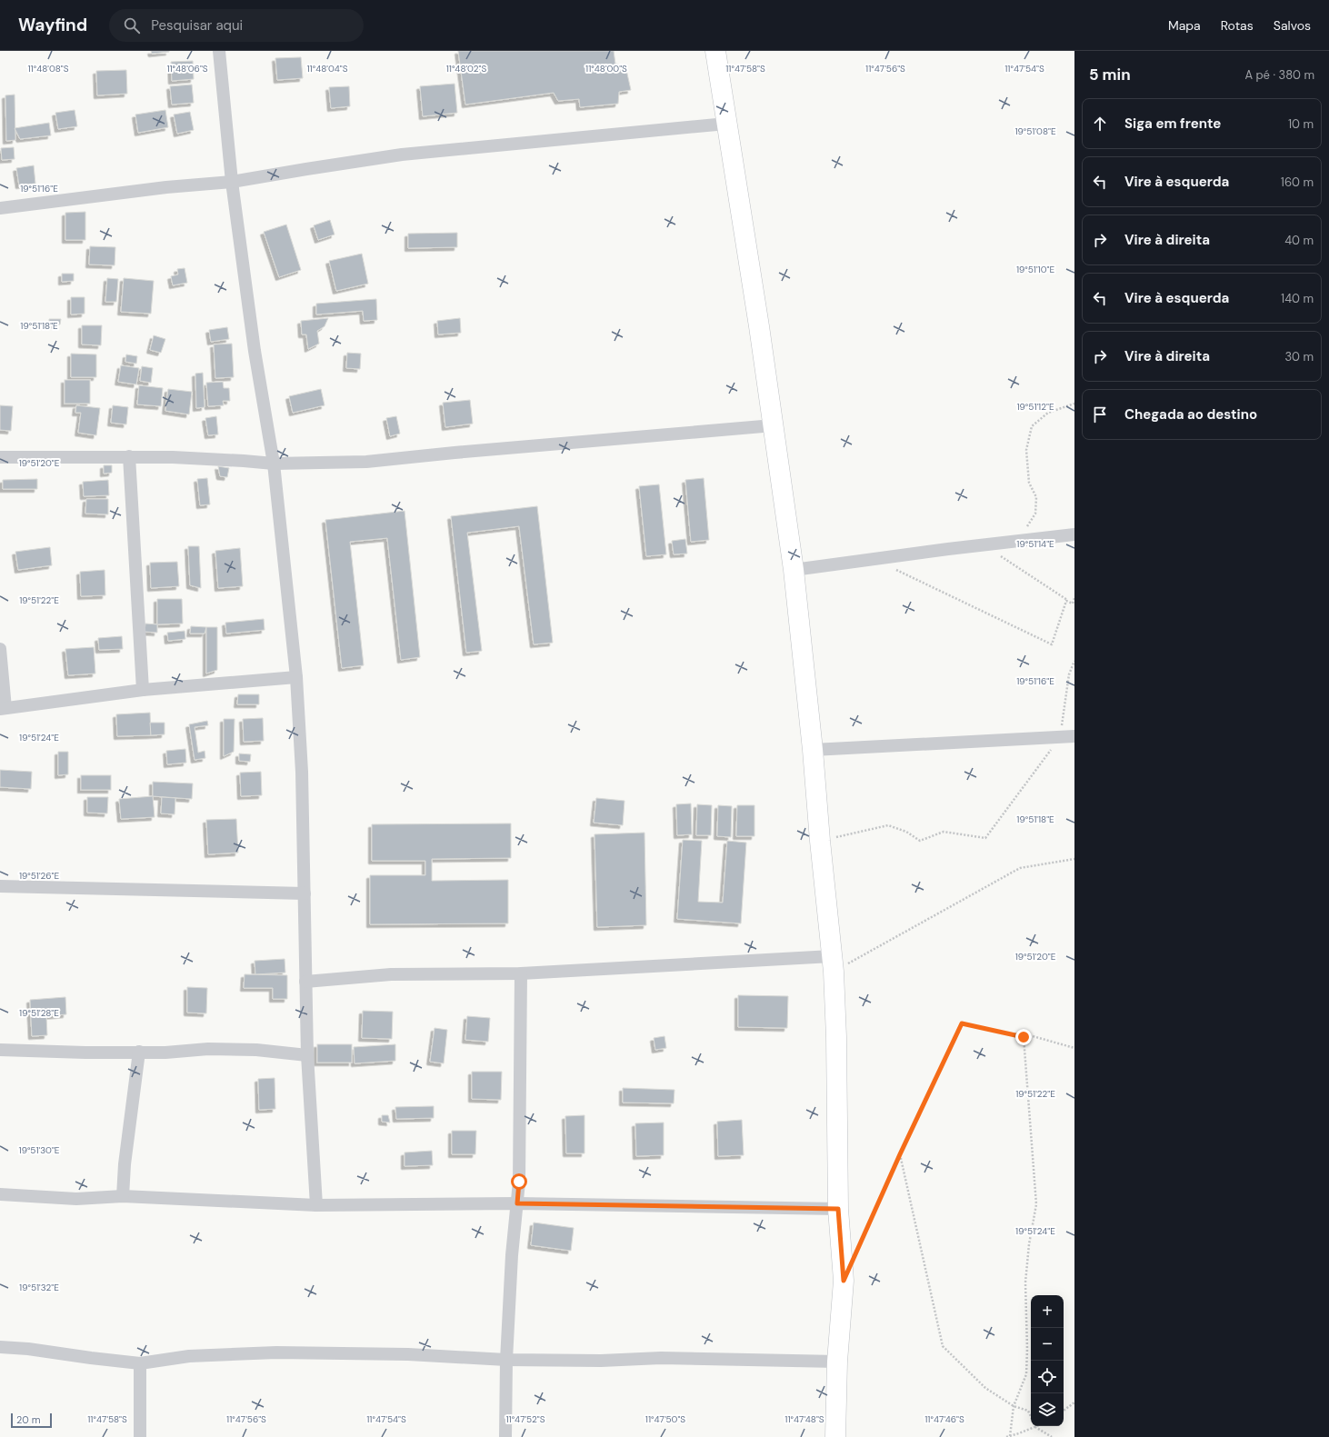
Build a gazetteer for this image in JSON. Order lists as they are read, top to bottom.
{
  "scale_bar": "20 m",
  "page": {
    "header": "Wayfind",
    "search": "Pesquisar aqui",
    "nav": ["Mapa", "Rotas", "Salvos"],
    "heading": ["5 min", "A pé · 380 m"],
    "list": [
      ["Siga em frente", "10 m"],
      ["Vire à esquerda", "160 m"],
      ["Vire à direita", "40 m"],
      ["Vire à esquerda", "140 m"],
      ["Vire à direita", "30 m"],
      "Chegada ao destino"
    ],
    "map_buttons": ["+", "−"],
    "scale": "20 m"
  },
  "coordinates": [
    "11°48'08\"S",
    "11°48'06\"S",
    "11°48'04\"S",
    "11°48'02\"S",
    "11°48'00\"S",
    "11°47'58\"S",
    "11°47'56\"S",
    "11°47'54\"S",
    "19°51'08\"E",
    "19°51'16\"E",
    "19°51'10\"E",
    "19°51'18\"E",
    "19°51'12\"E",
    "19°51'20\"E",
    "19°51'14\"E",
    "19°51'22\"E",
    "19°51'24\"E",
    "19°51'26\"E",
    "19°51'28\"E",
    "19°51'30\"E",
    "19°51'32\"E",
    "11°47'52\"S",
    "11°47'50\"S",
    "11°47'48\"S",
    "11°47'46\"S"
  ]
}
